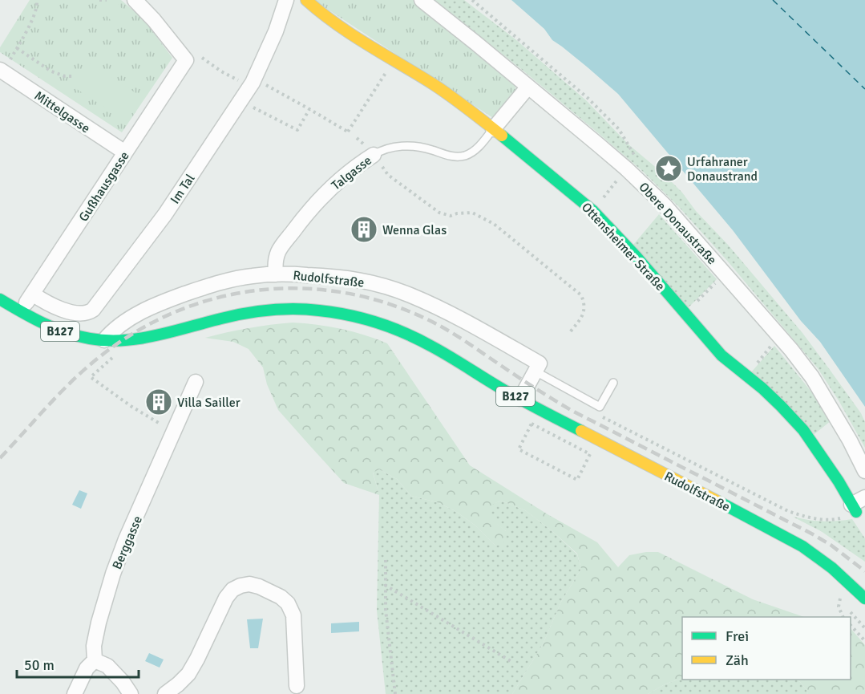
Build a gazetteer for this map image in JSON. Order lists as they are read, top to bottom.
{
  "streets": {
    "main road": ["Ottensheimer Straße", "Rudolfstraße", "B127"],
    "street": [
      "Mittelgasse",
      "Talgasse",
      "Gußhausgasse",
      "Im Tal",
      "Obere Donaustraße",
      "Berggasse"
    ]
  },
  "crossings": [
    ["Mittelgasse", "Gußhausgasse"],
    ["Talgasse", "Obere Donaustraße"],
    ["Talgasse", "Ottensheimer Straße"],
    ["Talgasse", "Rudolfstraße"],
    ["Gußhausgasse", "Im Tal"],
    ["Gußhausgasse", "Rudolfstraße"]
  ],
  "places": {
    "place": ["Urfahraner Donaustrand"],
    "building": ["Wenna Glas", "Villa Sailler"]
  },
  "legend": ["Frei", "Zäh"],
  "scale_bar": "50 m"
}
